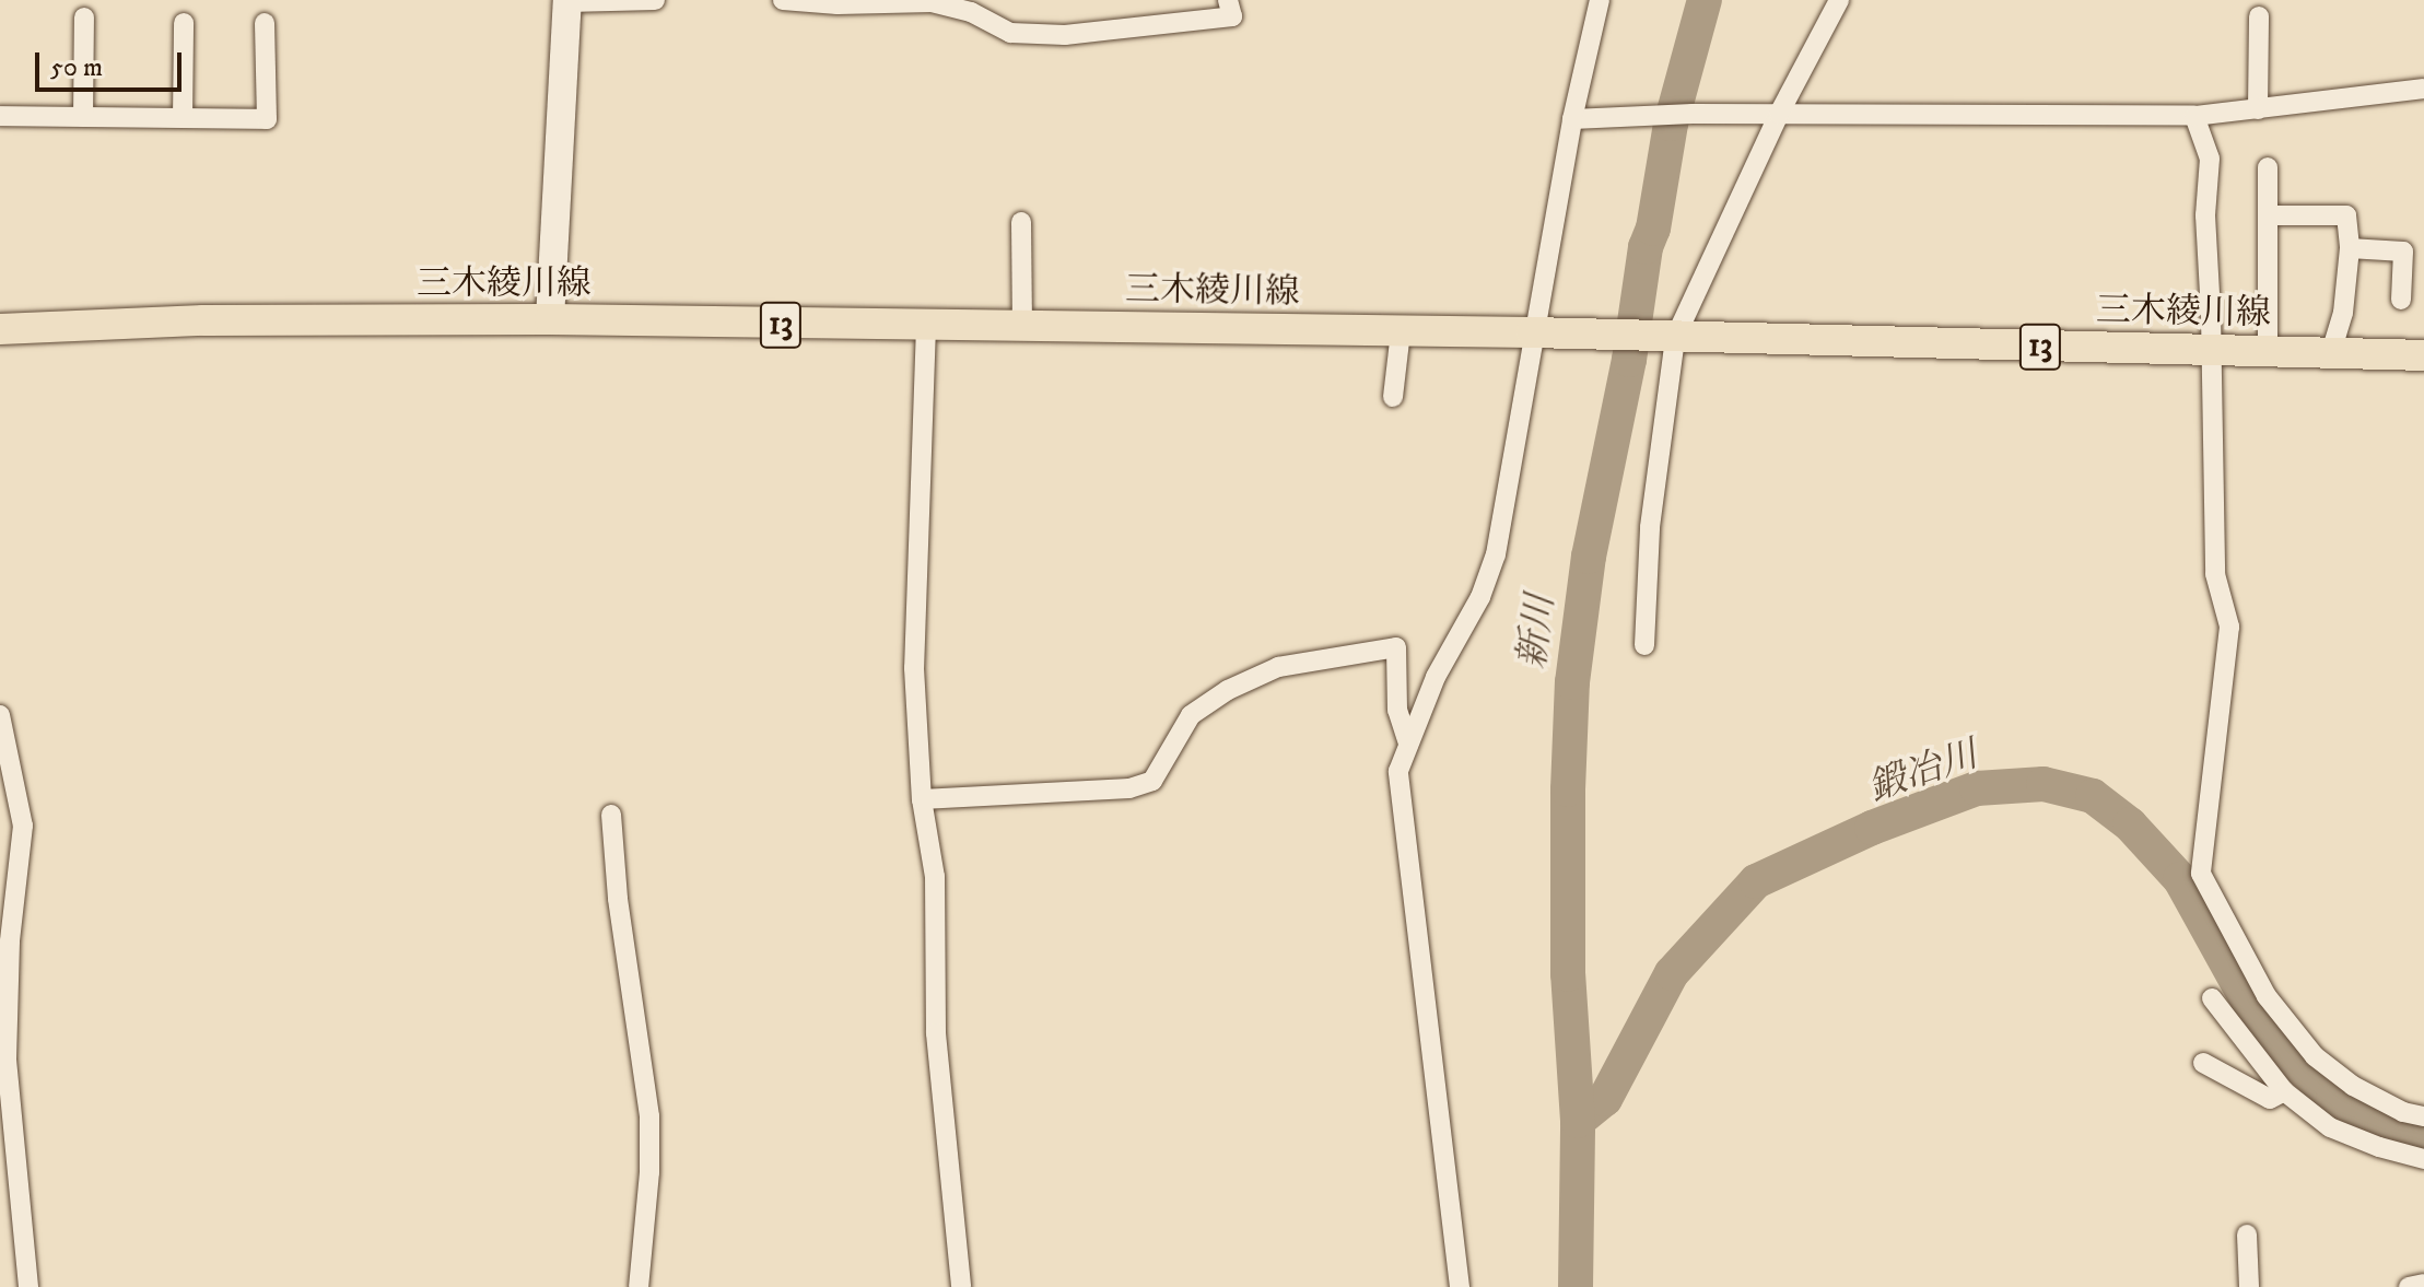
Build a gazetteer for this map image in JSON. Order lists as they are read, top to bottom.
{
  "streets": {
    "main road": ["三木綾川線", "13"]
  },
  "water": ["新川", "鍛冶川"],
  "scale_bar": "50 m"
}
